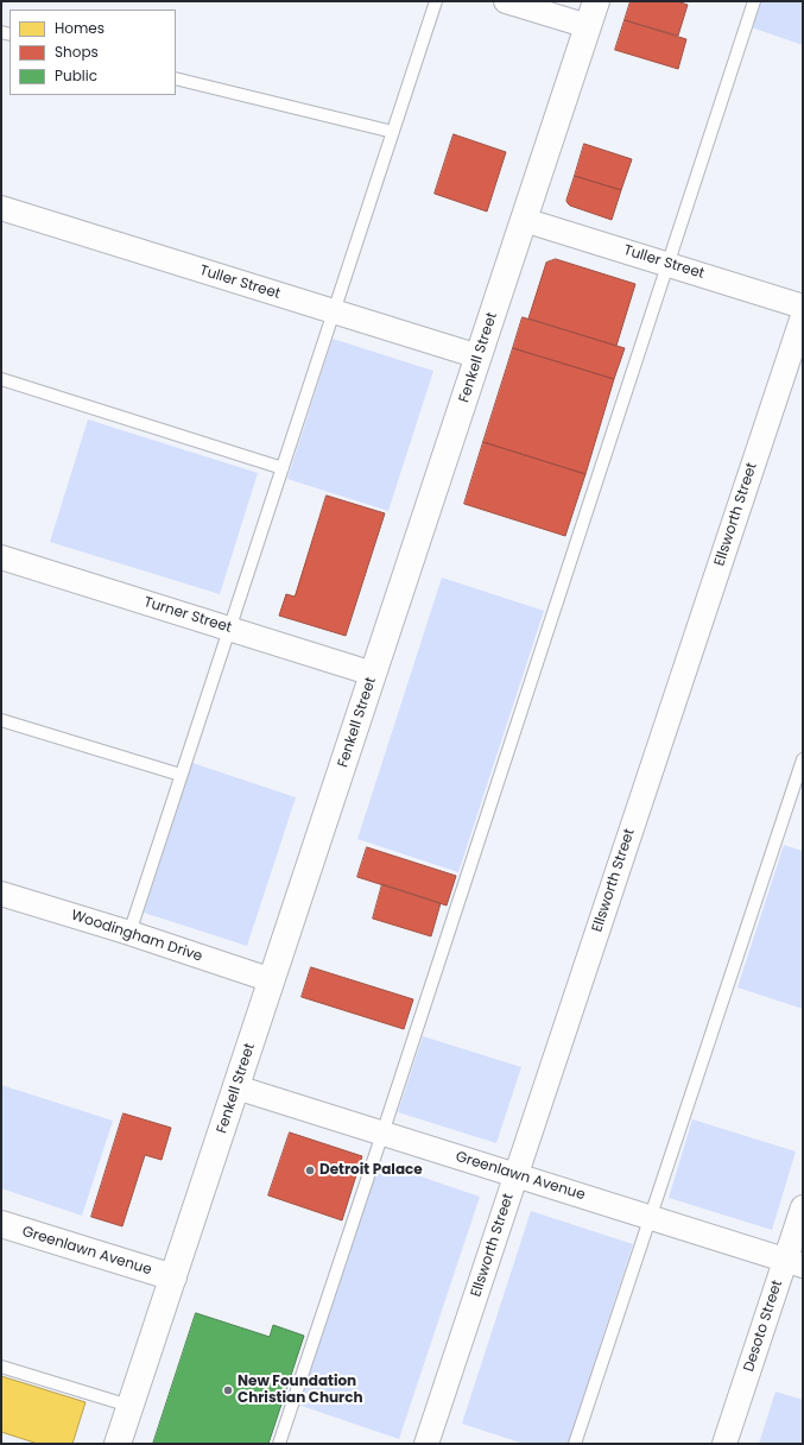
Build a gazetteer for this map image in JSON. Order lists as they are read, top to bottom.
{
  "streets": {
    "street": [
      "Tuller Street",
      "Fenkell Street",
      "Ellsworth Street",
      "Turner Street",
      "Woodingham Drive",
      "Greenlawn Avenue",
      "Desoto Street"
    ]
  },
  "crossings": [
    ["Tuller Street", "Fenkell Street"],
    ["Fenkell Street", "Turner Street"],
    ["Fenkell Street", "Woodingham Drive"],
    ["Fenkell Street", "Greenlawn Avenue"],
    ["Ellsworth Street", "Greenlawn Avenue"],
    ["Greenlawn Avenue", "Desoto Street"]
  ],
  "places": ["Detroit Palace", "New Foundation Christian Church"],
  "legend": ["Homes", "Shops", "Public"]
}
